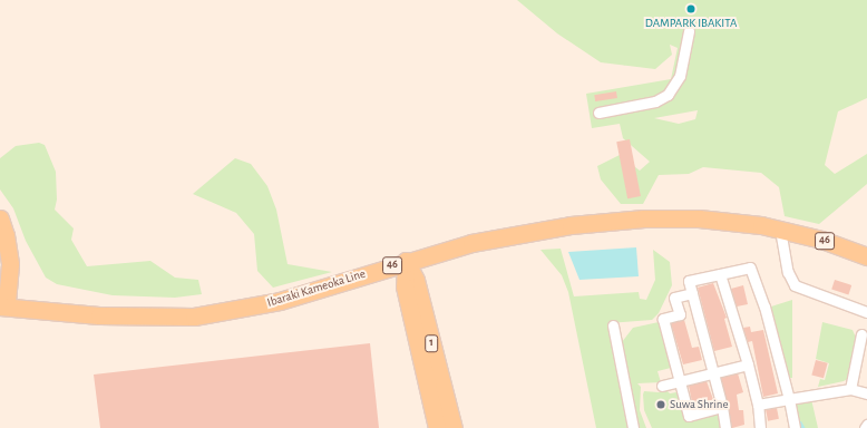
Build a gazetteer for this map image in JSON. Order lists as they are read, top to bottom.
{
  "streets": {
    "main road": ["46", "Ibaraki Kameoka Line", "1"]
  },
  "crossings": [
    ["Ibaraki Kameoka Line", "1"]
  ],
  "places": ["DAMPARK IBAKITA", "Suwa Shrine"]
}
